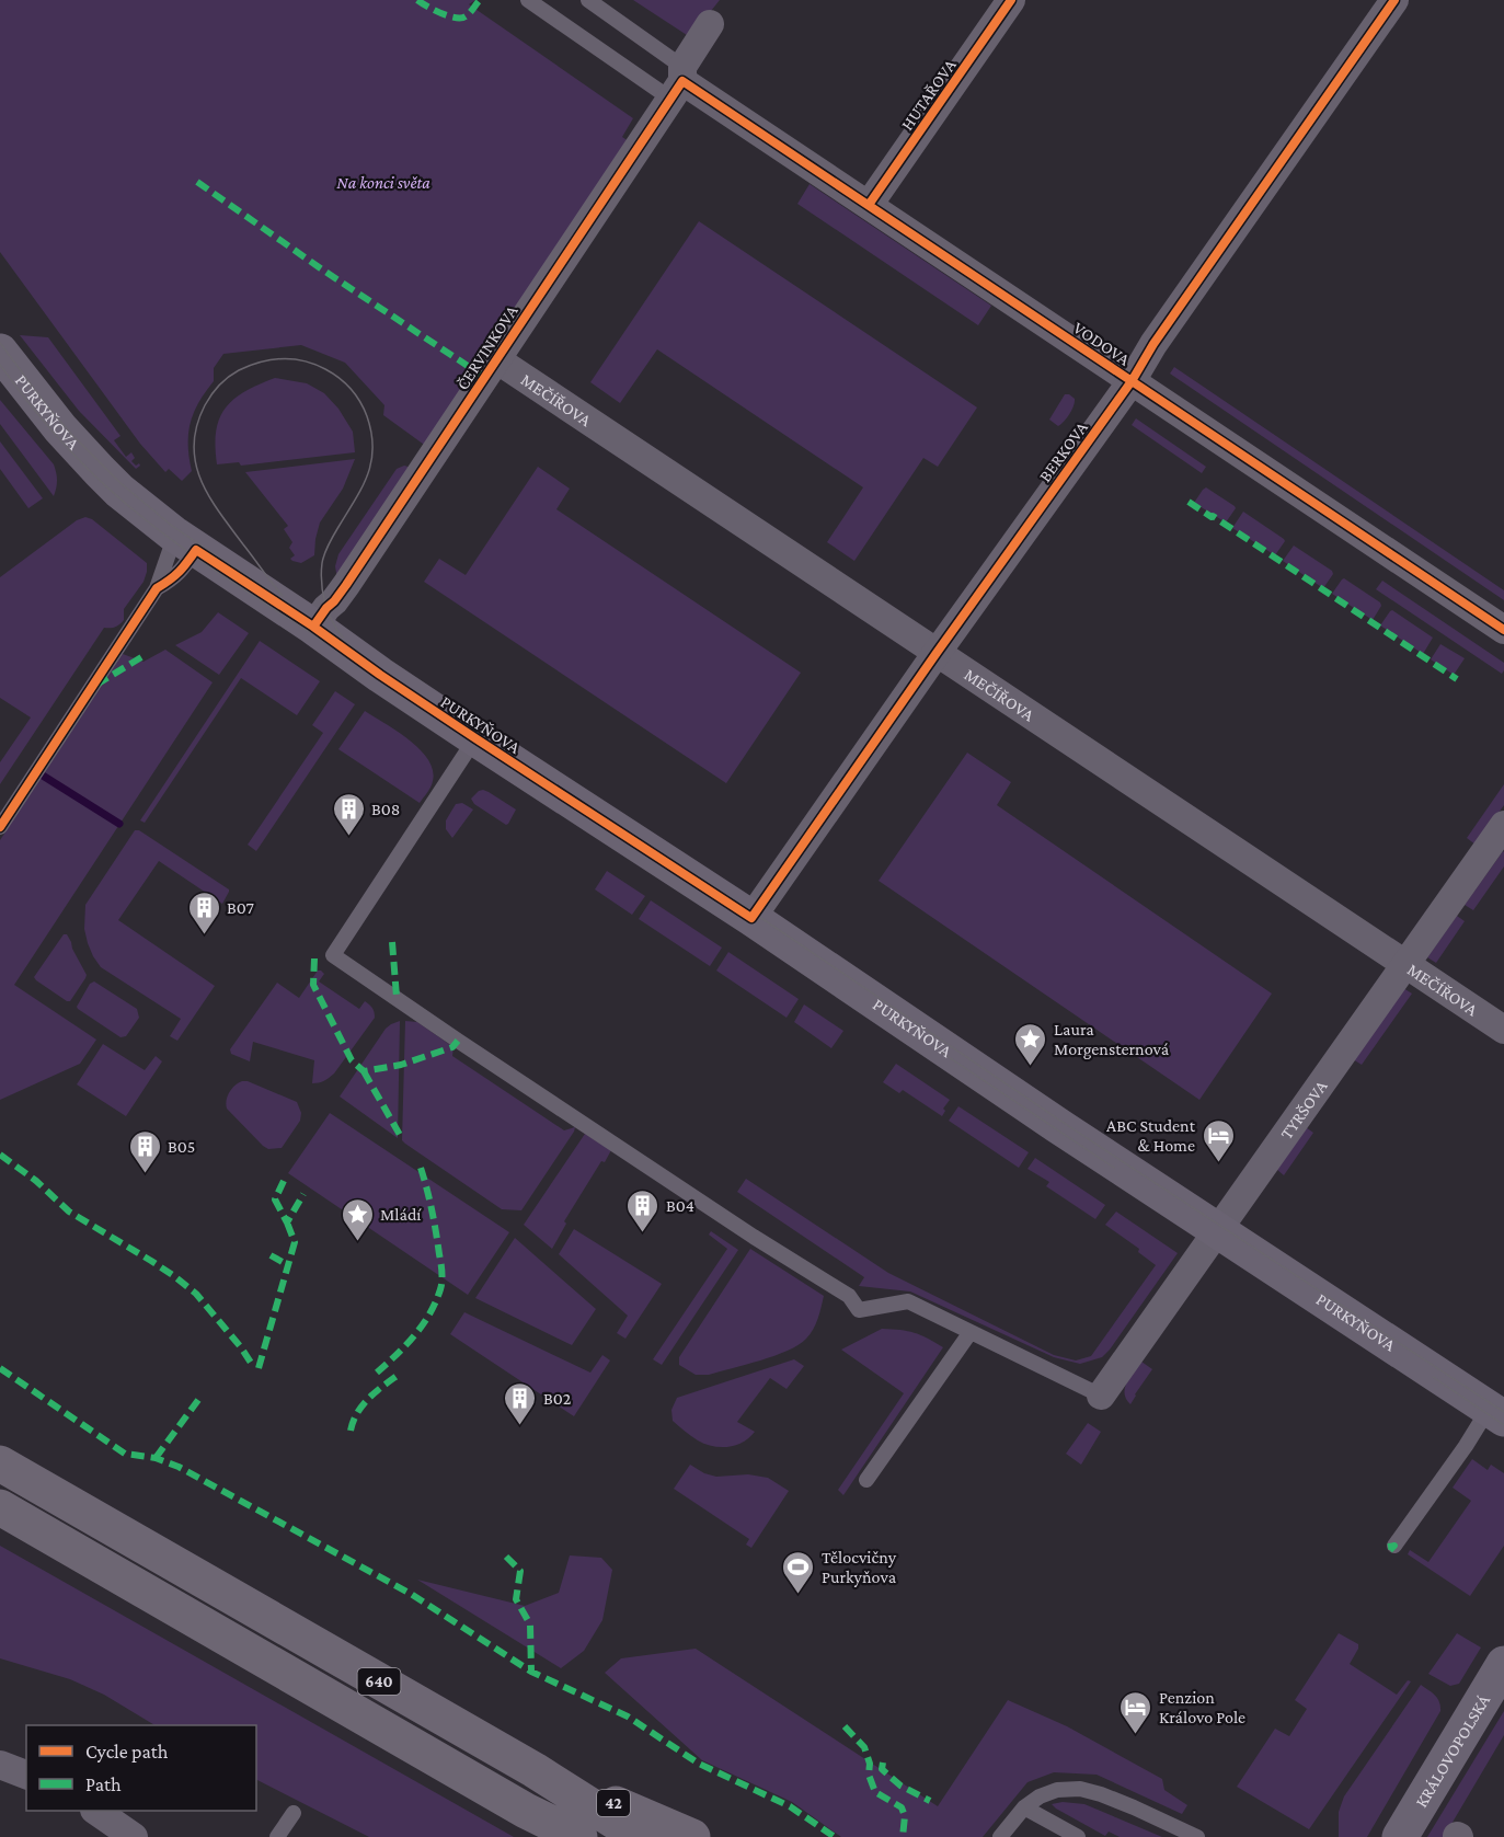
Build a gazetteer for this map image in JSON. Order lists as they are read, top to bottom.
{
  "streets": {
    "highway": ["640", "42"],
    "street": [
      "HUTAŘOVA",
      "VODOVA",
      "ČERVINKOVA",
      "MEČÍŘOVA",
      "PURKYŇOVA",
      "BERKOVA",
      "TYRŠOVA",
      "KRÁLOVOPOLSKÁ"
    ]
  },
  "crossings": [
    ["HUTAŘOVA", "VODOVA"],
    ["VODOVA", "ČERVINKOVA"],
    ["VODOVA", "BERKOVA"],
    ["ČERVINKOVA", "MEČÍŘOVA"],
    ["ČERVINKOVA", "PURKYŇOVA"],
    ["MEČÍŘOVA", "BERKOVA"],
    ["MEČÍŘOVA", "TYRŠOVA"],
    ["PURKYŇOVA", "BERKOVA"],
    ["PURKYŇOVA", "TYRŠOVA"],
    ["640", "42"]
  ],
  "parks": ["Na konci světa"],
  "places": {
    "building": [
      "B08",
      "B07",
      "B05",
      "B04",
      "B02"
    ],
    "place": ["Laura Morgensternová", "Mládí"],
    "hotel": ["ABC Student & Home", "Penzion Královo Pole"],
    "sports": ["Tělocvičny Purkyňova"]
  },
  "legend": ["Cycle path", "Path"]
}
